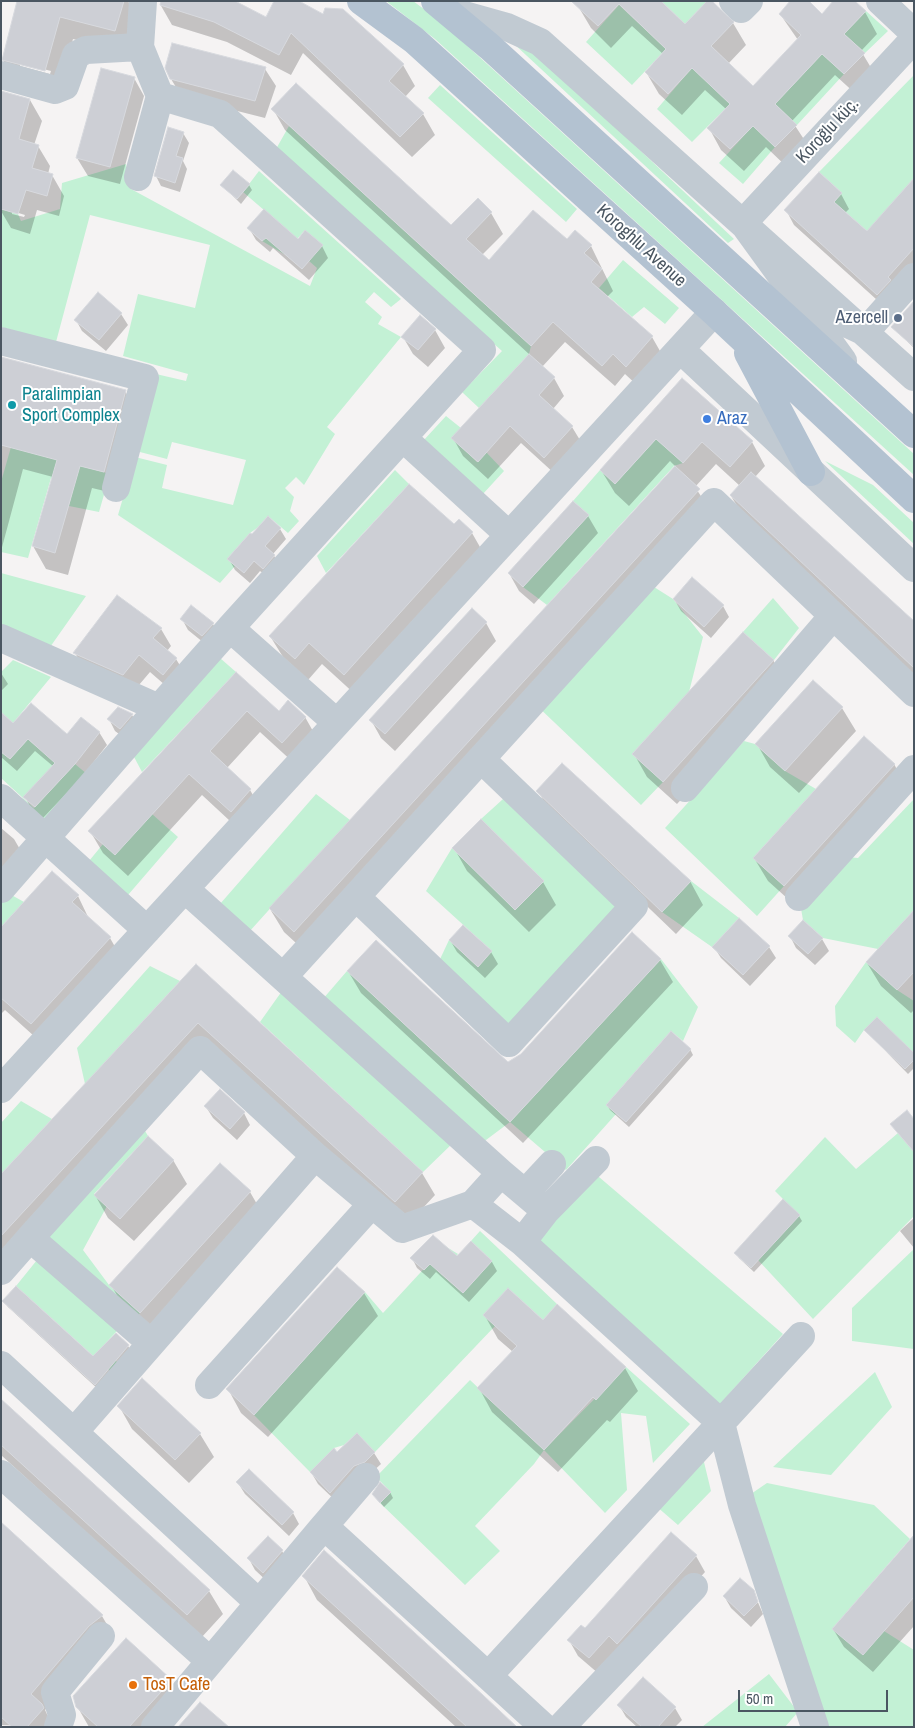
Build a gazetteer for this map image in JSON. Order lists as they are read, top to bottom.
{
  "streets": {
    "main road": ["Koroghlu Avenue"],
    "street": ["Koroğlu küç."]
  },
  "places": [
    "Azercell",
    "Paralimpian Sport Complex",
    "Araz",
    "TosT Cafe"
  ],
  "scale_bar": "50 m"
}
